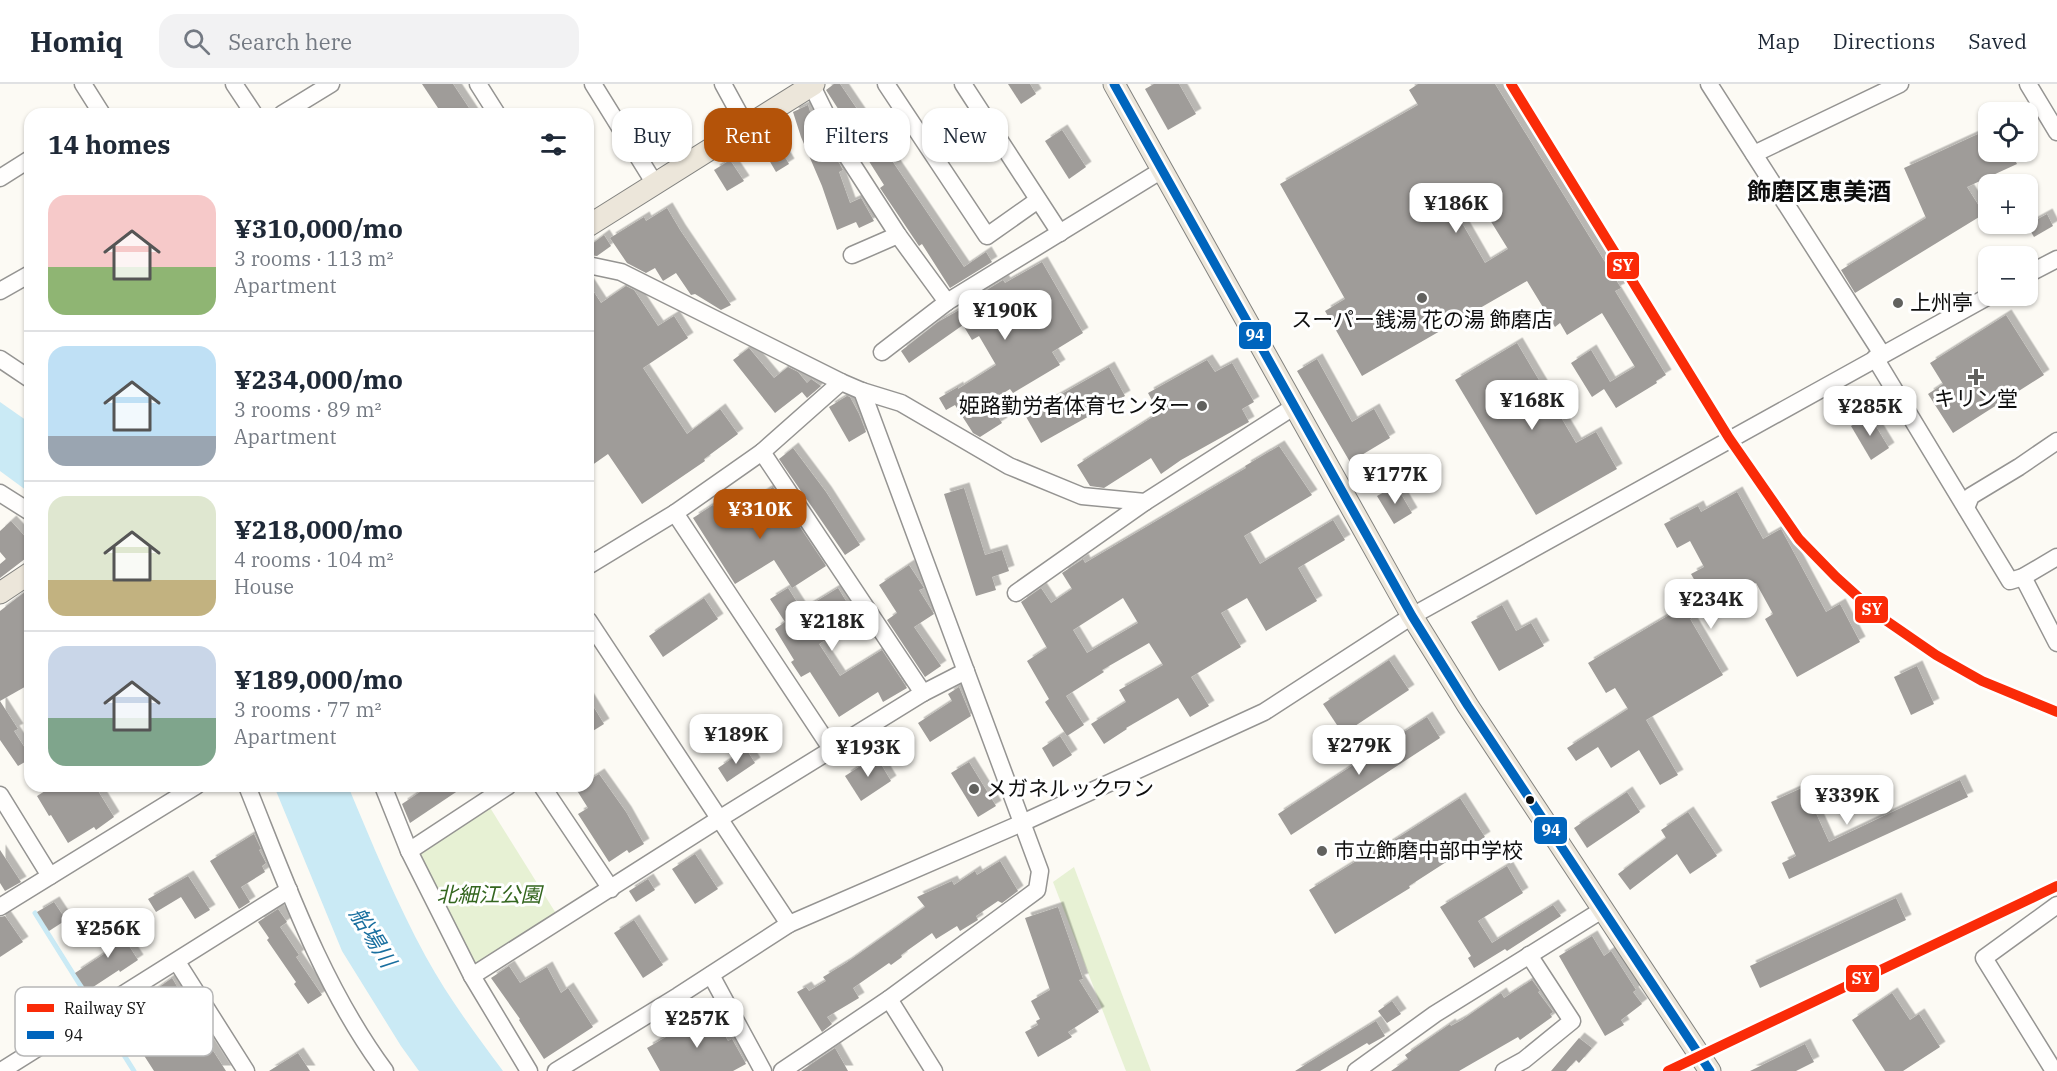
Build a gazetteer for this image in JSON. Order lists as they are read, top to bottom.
{
  "districts": ["飾磨区恵美酒"],
  "water": ["船場川"],
  "parks": ["北細江公園"],
  "places": {
    "other": [
      "スーパー銭湯 花の湯 飾磨店",
      "上州亭",
      "姫路勤労者体育センター",
      "メガネルックワン",
      "市立飾磨中部中学校"
    ],
    "health": ["キリン堂"]
  },
  "lines": ["rail line SY", "transit line 94"],
  "legend": ["Railway SY", "94"],
  "page": {
    "header": "Homiq",
    "search": "Search here",
    "nav": ["Map", "Directions", "Saved"],
    "map_buttons": ["+", "−"],
    "chip": [
      "Buy",
      "Rent",
      "Filters",
      "New"
    ],
    "heading": "14 homes",
    "list": [
      {
        "name": "¥310,000/mo",
        "note": "3 rooms · 113 m² · Apartment"
      },
      {
        "name": "¥234,000/mo",
        "note": "3 rooms · 89 m² · Apartment"
      },
      {
        "name": "¥218,000/mo",
        "note": "4 rooms · 104 m² · House"
      },
      {
        "name": "¥189,000/mo",
        "note": "3 rooms · 77 m² · Apartment"
      }
    ],
    "price": [
      "¥186K",
      "¥190K",
      "¥168K",
      "¥285K",
      "¥177K",
      "¥310K",
      "¥234K",
      "¥218K",
      "¥189K",
      "¥279K",
      "¥193K",
      "¥339K",
      "¥256K",
      "¥257K"
    ]
  }
}
